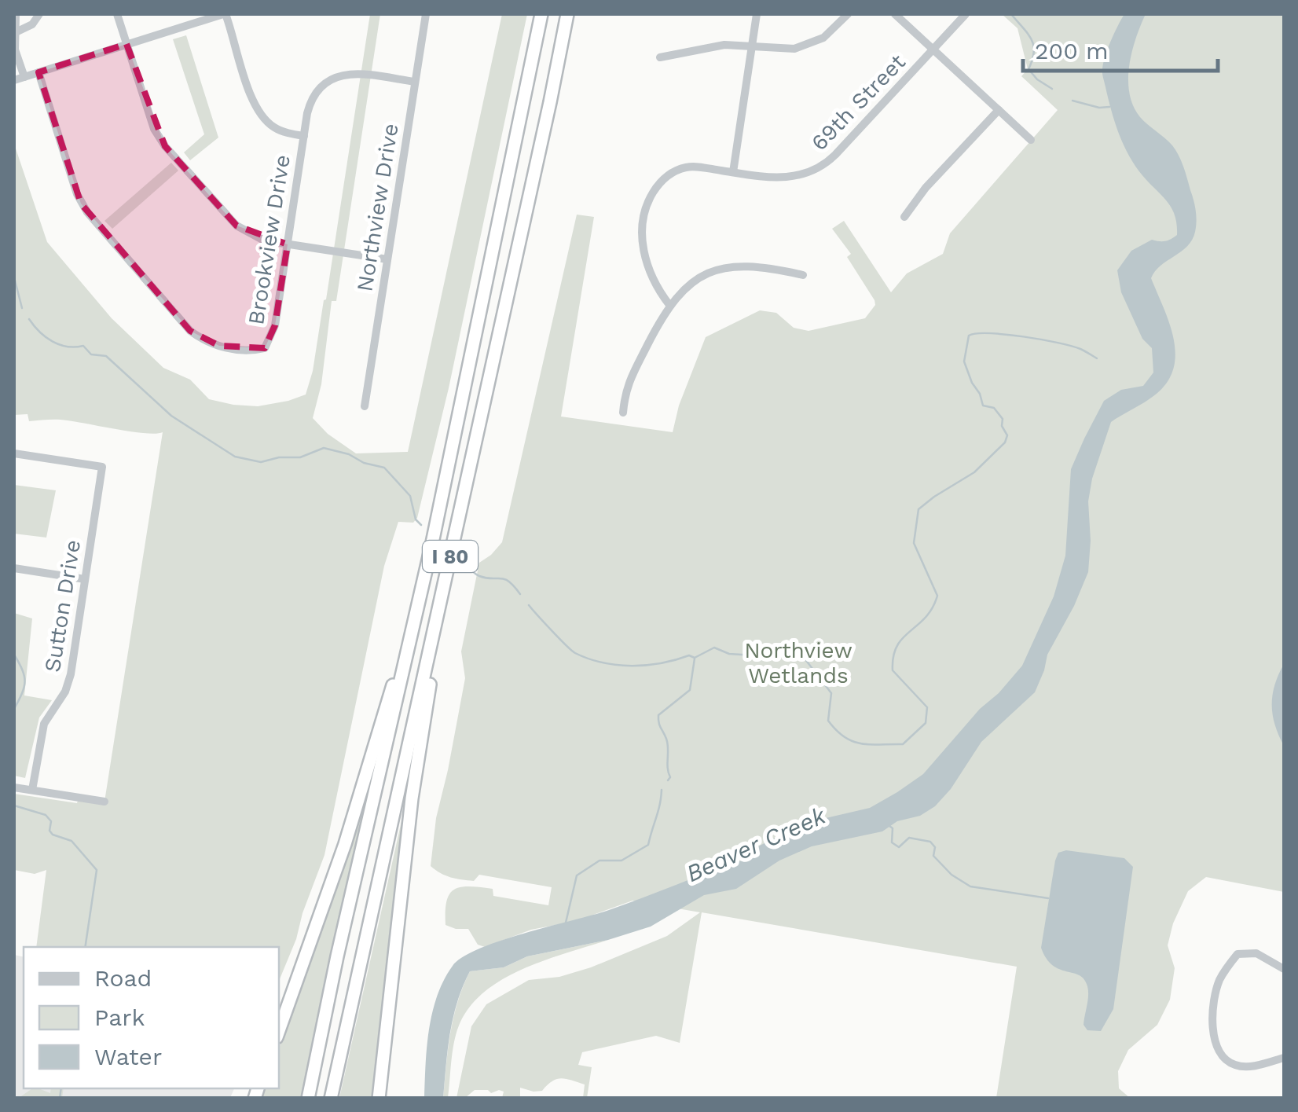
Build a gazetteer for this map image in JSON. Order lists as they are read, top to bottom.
{
  "streets": {
    "highway": ["I 80"],
    "street": [
      "69th Street",
      "Northview Drive",
      "Brookview Drive",
      "Sutton Drive"
    ]
  },
  "crossings": [
    ["Northview Drive", "Brookview Drive"]
  ],
  "water": ["Beaver Creek"],
  "parks": ["Northview Wetlands"],
  "legend": ["Road", "Park", "Water"],
  "scale_bar": "200 m"
}
